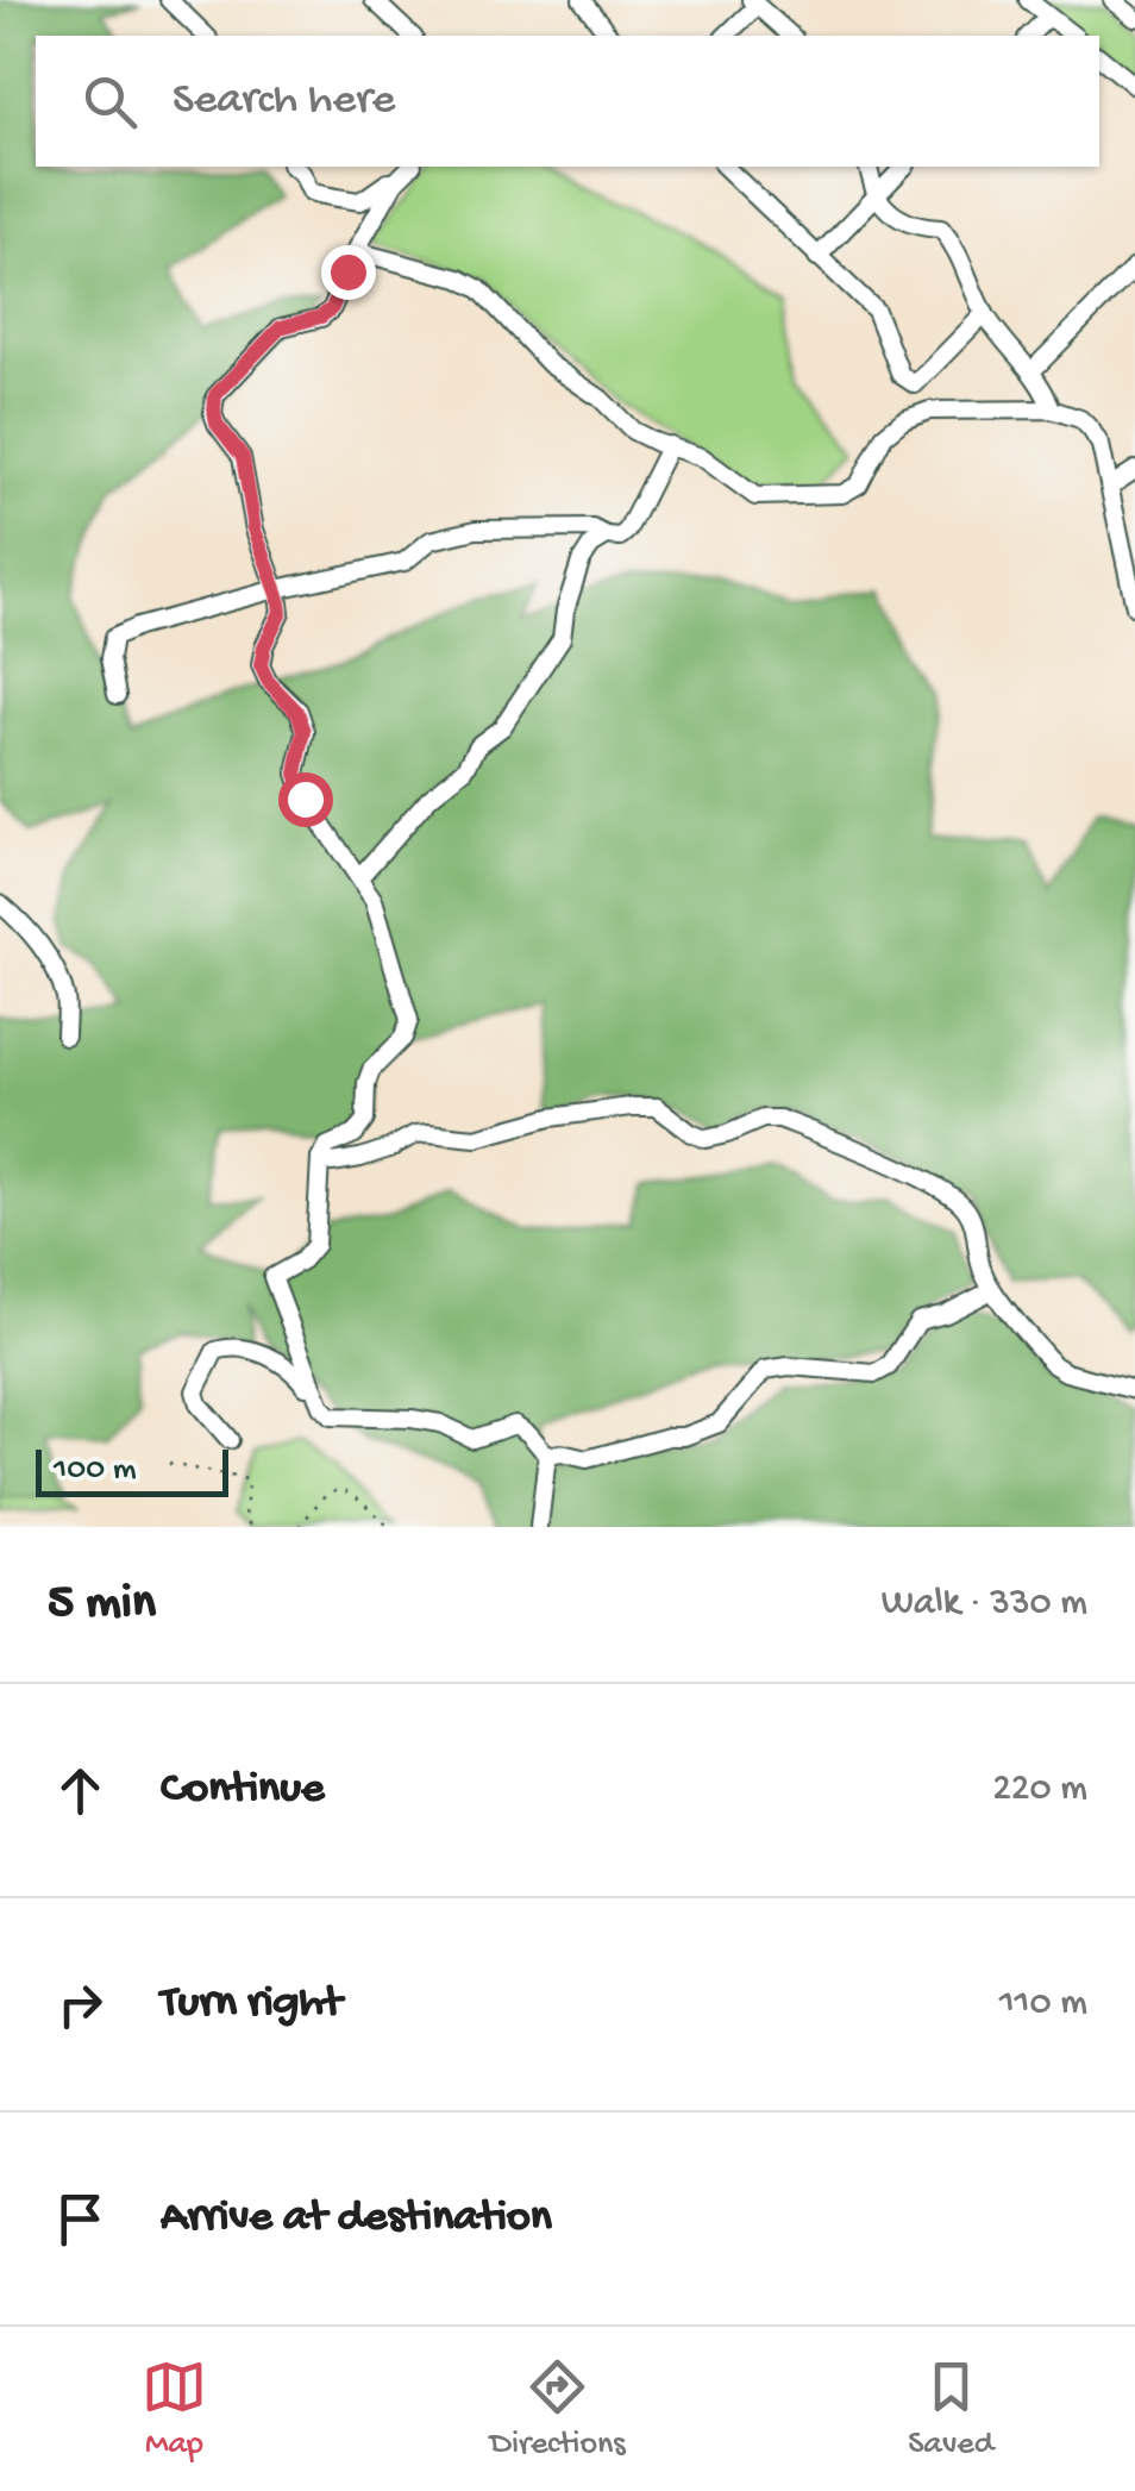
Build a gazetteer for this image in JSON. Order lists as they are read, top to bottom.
{
  "scale_bar": "100 m",
  "page": {
    "search": "Search here",
    "scale": "100 m",
    "heading": ["5 min", "Walk · 330 m"],
    "list": [
      ["Continue", "220 m"],
      ["Turn right", "110 m"],
      "Arrive at destination"
    ],
    "nav": ["Map", "Directions", "Saved"]
  }
}
